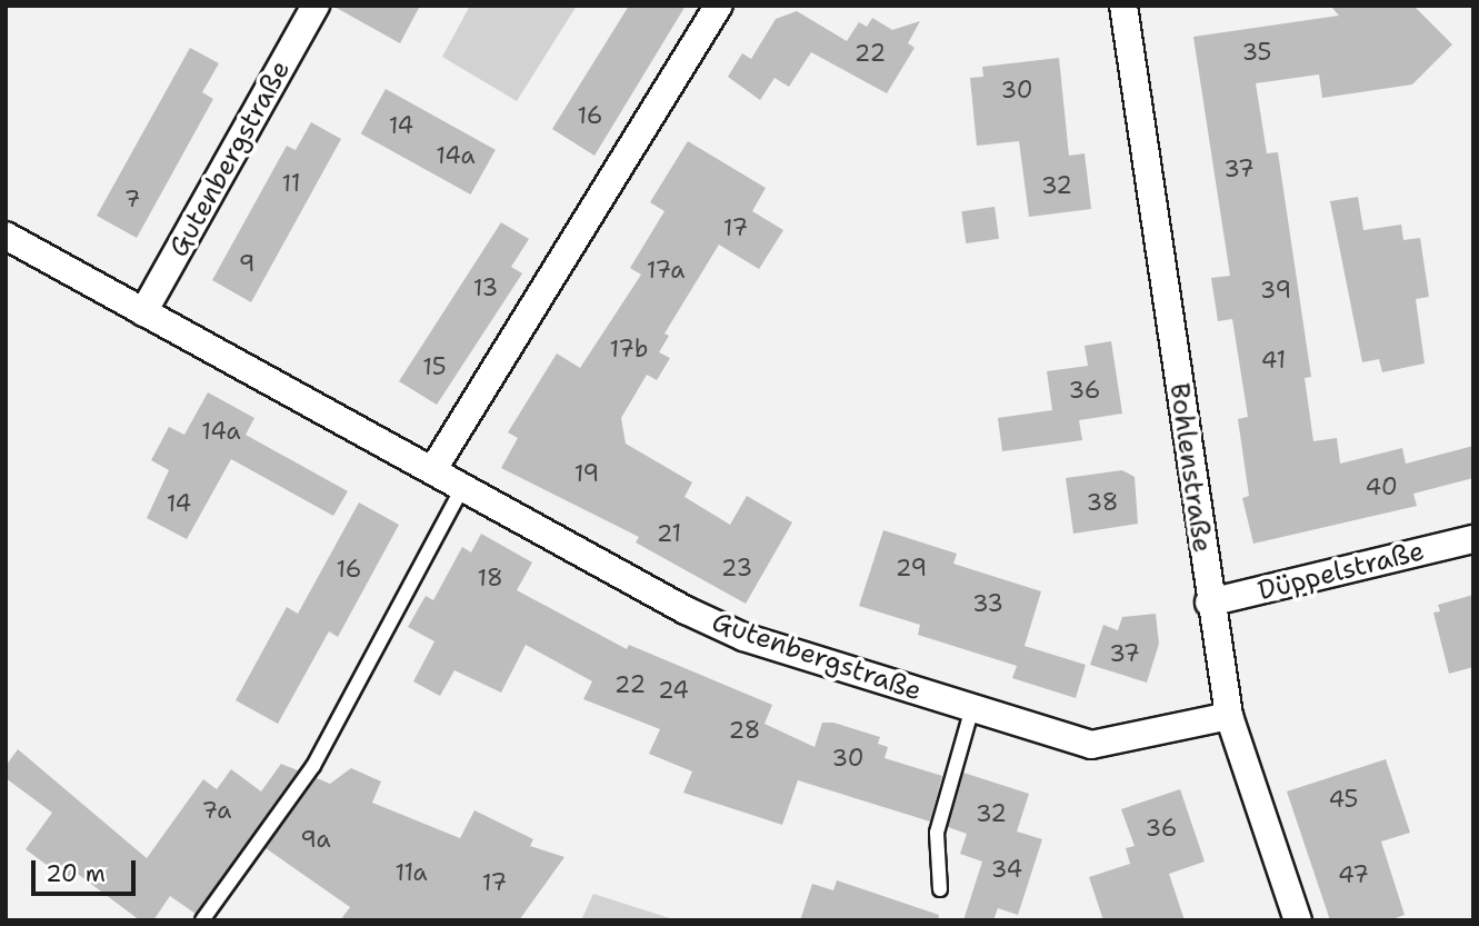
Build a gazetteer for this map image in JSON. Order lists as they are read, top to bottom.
{
  "streets": {
    "street": ["Gutenbergstraße", "Bohlenstraße", "Düppelstraße"]
  },
  "crossings": [
    ["Gutenbergstraße", "Bohlenstraße"],
    ["Bohlenstraße", "Düppelstraße"]
  ],
  "house_numbers": [
    "35",
    "22",
    "30",
    "16",
    "14",
    "14a",
    "37",
    "11",
    "32",
    "7",
    "17",
    "9",
    "17a",
    "13",
    "39",
    "17b",
    "41",
    "15",
    "36",
    "14a",
    "19",
    "40",
    "38",
    "14",
    "21",
    "23",
    "29",
    "16",
    "18",
    "33",
    "37",
    "22",
    "24",
    "28",
    "30",
    "45",
    "7a",
    "32",
    "36",
    "9a",
    "34",
    "11a",
    "47",
    "17"
  ],
  "scale_bar": "20 m"
}
